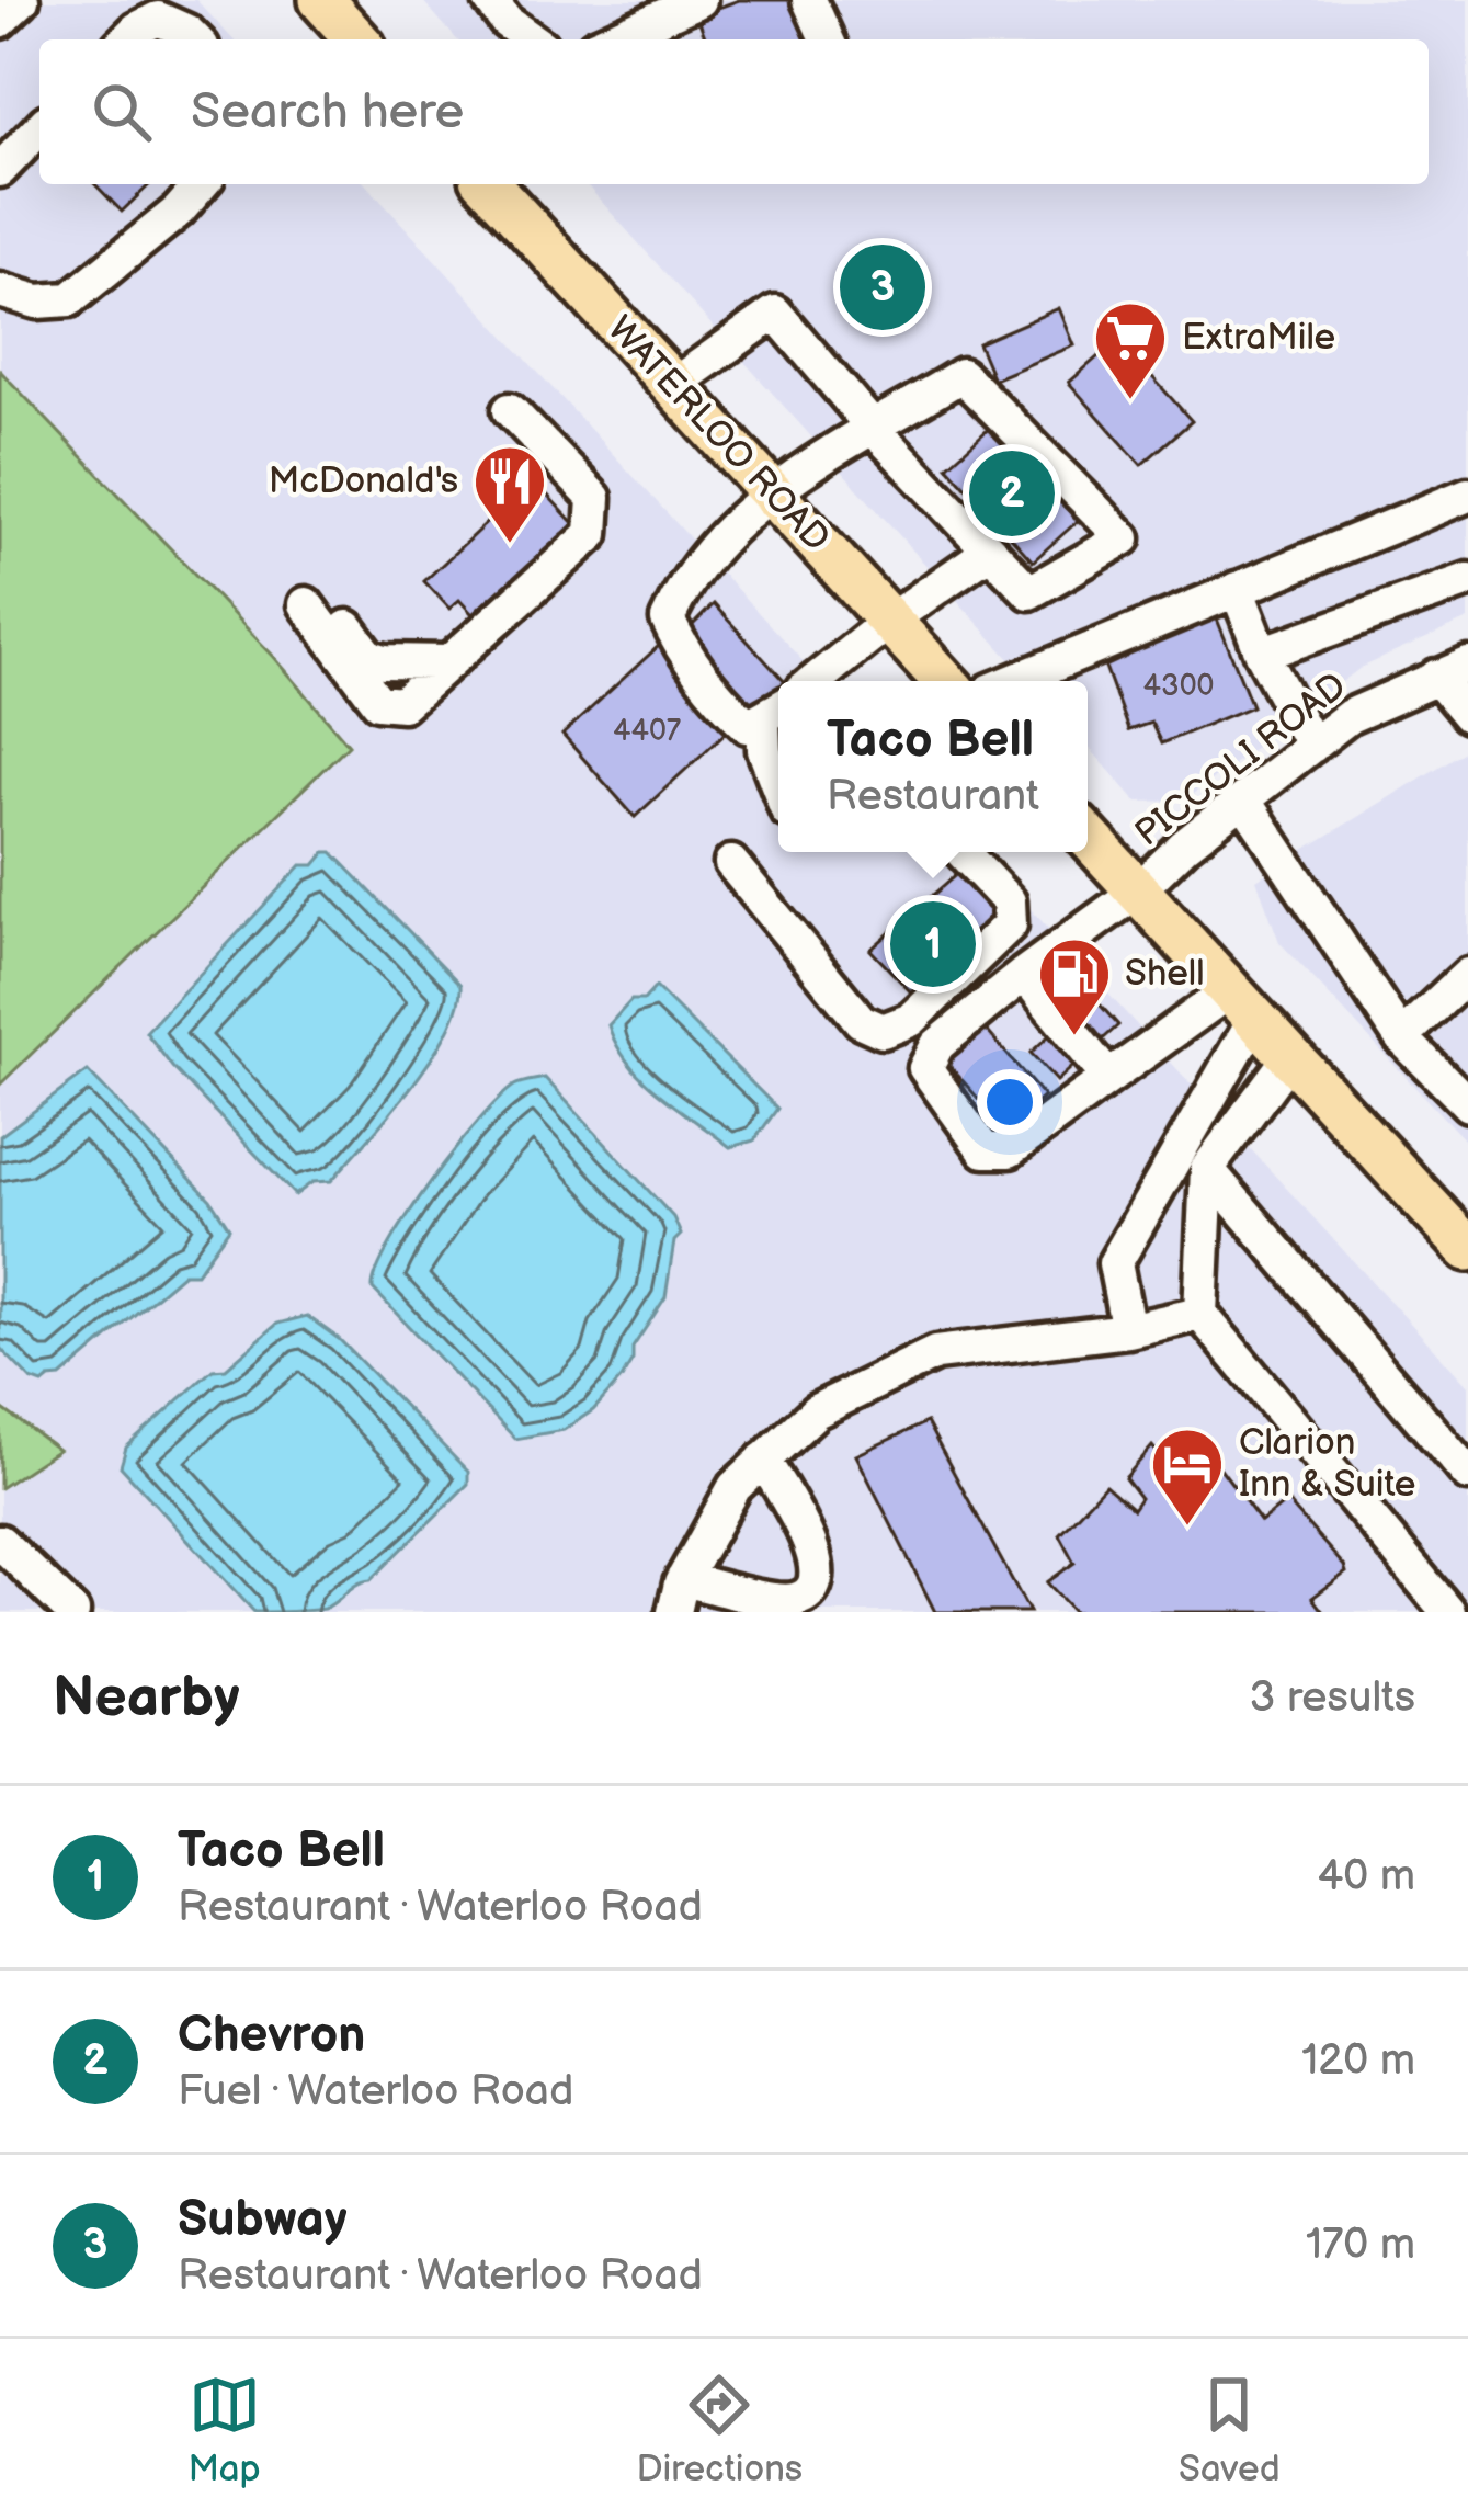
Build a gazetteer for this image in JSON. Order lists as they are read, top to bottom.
{
  "streets": {
    "main road": ["WATERLOO ROAD"],
    "street": ["PICCOLI ROAD"]
  },
  "places": {
    "supermarket": ["ExtraMile"],
    "restaurant": ["McDonald's"],
    "fuel station": ["Shell"],
    "hotel": ["Clarion Inn & Suite"]
  },
  "house_numbers": ["4300", "4407"],
  "page": {
    "search": "Search here",
    "pins": ["3", "2", "1"],
    "popup": ["Taco Bell", "Restaurant"],
    "heading": ["Nearby", "3 results"],
    "list": [
      {
        "mark": "1",
        "name": "Taco Bell",
        "note": "Restaurant · Waterloo Road",
        "value": "40 m"
      },
      {
        "mark": "2",
        "name": "Chevron",
        "note": "Fuel · Waterloo Road",
        "value": "120 m"
      },
      {
        "mark": "3",
        "name": "Subway",
        "note": "Restaurant · Waterloo Road",
        "value": "170 m"
      }
    ],
    "nav": ["Map", "Directions", "Saved"]
  }
}
